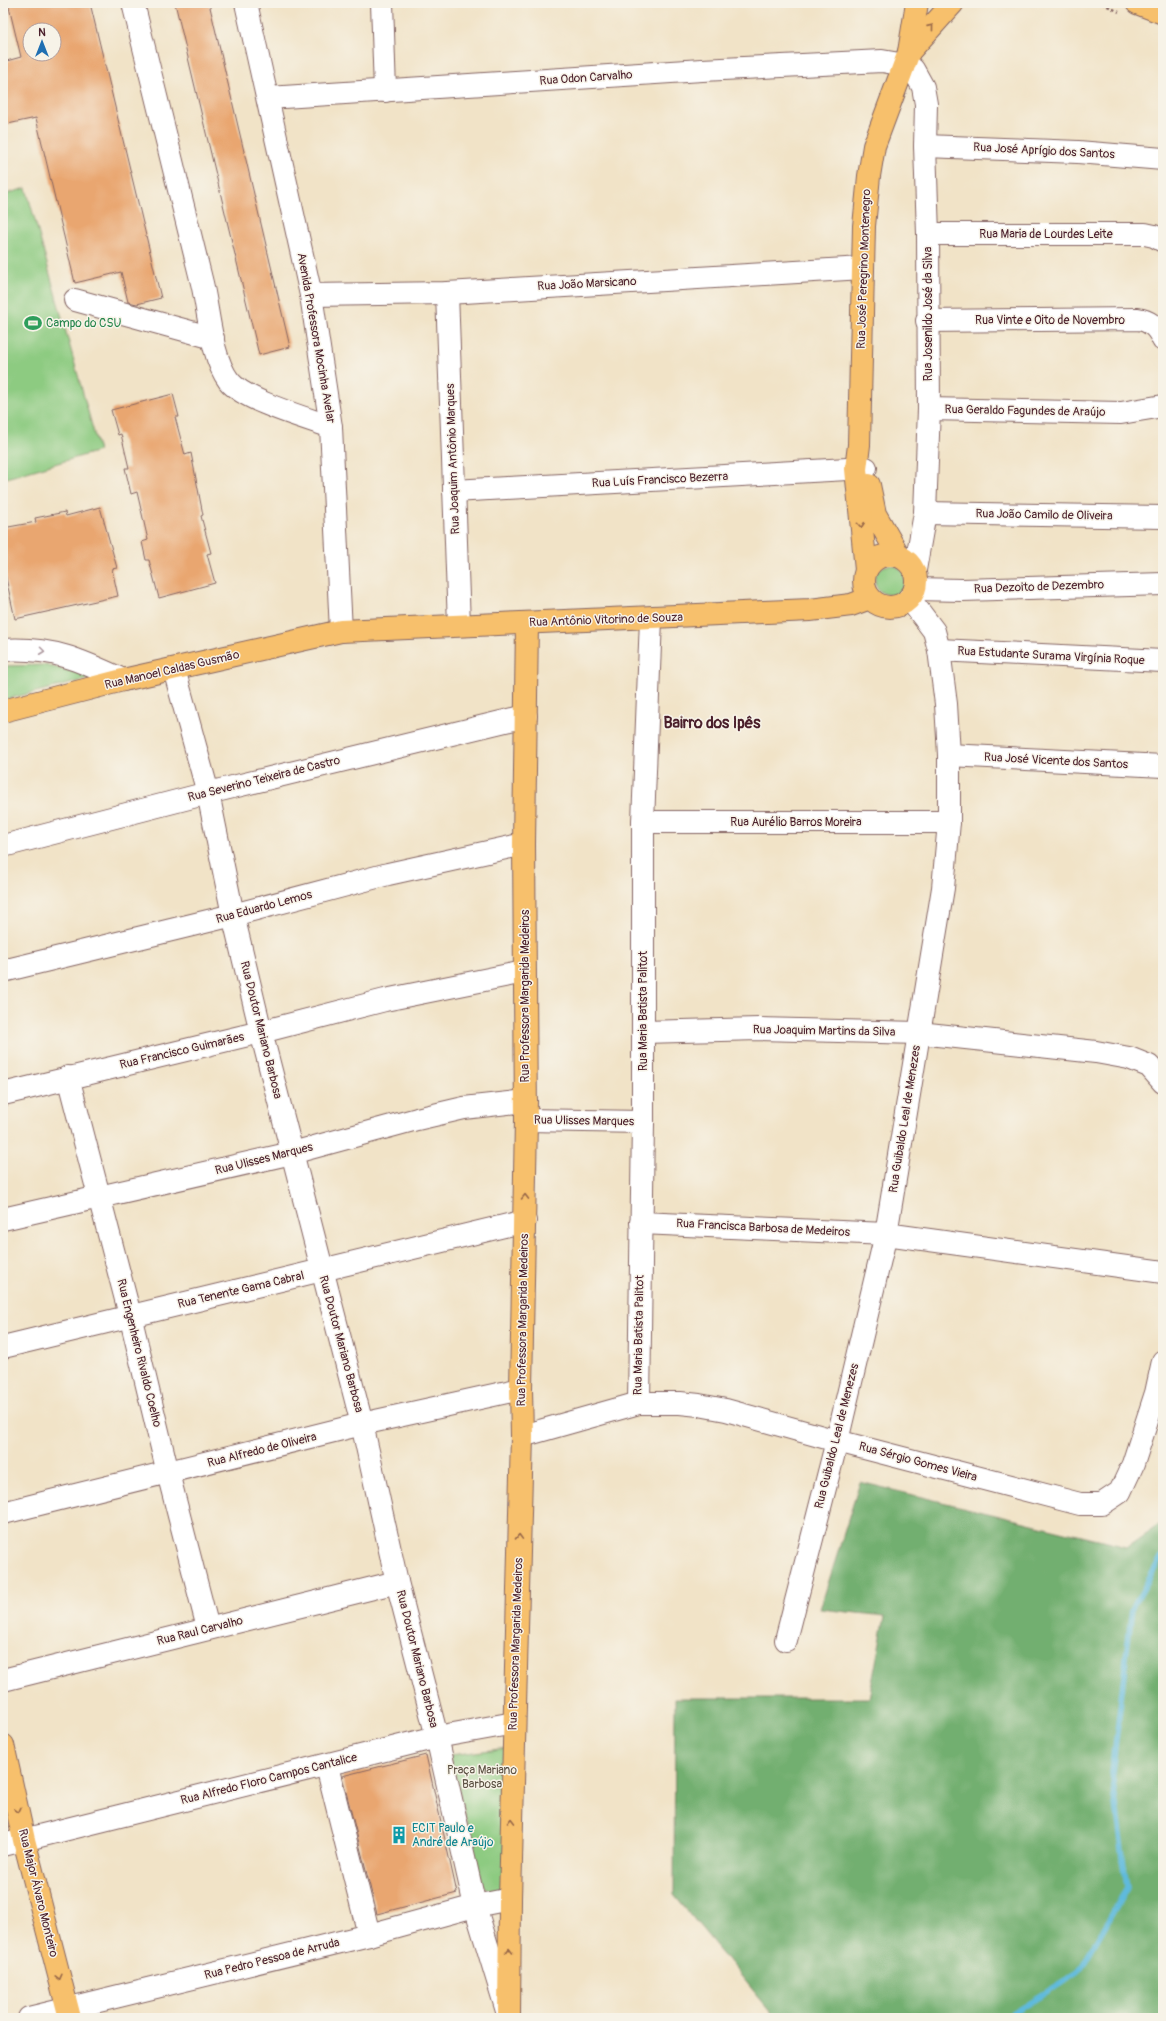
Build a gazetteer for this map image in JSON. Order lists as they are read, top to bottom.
{
  "streets": {
    "main road": [
      "Rua José Peregrino Montenegro",
      "Rua Antônio Vitorino de Souza",
      "Rua Manoel Caldas Gusmão",
      "Rua Professora Margarida Medeiros",
      "Rua Major Álvaro Monteiro"
    ],
    "street": [
      "Rua Odon Carvalho",
      "Rua José Aprígio dos Santos",
      "Rua Maria de Lourdes Leite",
      "Rua João Marsicano",
      "Rua Josenildo José da Silva",
      "Rua Vinte e Oito de Novembro",
      "Avenida Professora Mocinha Avelar",
      "Rua Geraldo Fagundes de Araújo",
      "Rua Joaquim Antônio Marques",
      "Rua Luís Francisco Bezerra",
      "Rua João Camilo de Oliveira",
      "Rua Dezoito de Dezembro",
      "Rua Estudante Surama Virgínia Roque",
      "Rua José Vicente dos Santos",
      "Rua Severino Teixeira de Castro",
      "Rua Aurélio Barros Moreira",
      "Rua Eduardo Lemos",
      "Rua Maria Batista Palitot",
      "Rua Doutor Mariano Barbosa",
      "Rua Joaquim Martins da Silva",
      "Rua Francisco Guimarães",
      "Rua Guibaldo Leal de Menezes",
      "Rua Ulisses Marques",
      "Rua Francisca Barbosa de Medeiros",
      "Rua Tenente Gama Cabral",
      "Rua Engenheiro Rivaldo Coelho",
      "Rua Alfredo de Oliveira",
      "Rua Sérgio Gomes Vieira",
      "Rua Raul Carvalho",
      "Rua Alfredo Floro Campos Cantalice",
      "Rua Pedro Pessoa de Arruda"
    ]
  },
  "crossings": [
    ["Rua Odon Carvalho", "Rua José Peregrino Montenegro"],
    ["Rua Odon Carvalho", "Rua Josenildo José da Silva"],
    ["Rua Odon Carvalho", "Avenida Professora Mocinha Avelar"],
    ["Rua José Aprígio dos Santos", "Rua Josenildo José da Silva"],
    ["Rua Maria de Lourdes Leite", "Rua Josenildo José da Silva"],
    ["Rua José Peregrino Montenegro", "Rua João Marsicano"],
    ["Rua José Peregrino Montenegro", "Rua Josenildo José da Silva"],
    ["Rua José Peregrino Montenegro", "Rua Luís Francisco Bezerra"],
    ["Rua José Peregrino Montenegro", "Rua Dezoito de Dezembro"],
    ["Rua José Peregrino Montenegro", "Rua Antônio Vitorino de Souza"],
    ["Rua José Peregrino Montenegro", "Rua Guibaldo Leal de Menezes"],
    ["Rua João Marsicano", "Avenida Professora Mocinha Avelar"],
    ["Rua João Marsicano", "Rua Joaquim Antônio Marques"],
    ["Rua Josenildo José da Silva", "Rua Vinte e Oito de Novembro"],
    ["Rua Josenildo José da Silva", "Rua Geraldo Fagundes de Araújo"],
    ["Rua Josenildo José da Silva", "Rua João Camilo de Oliveira"],
    ["Rua Josenildo José da Silva", "Rua Dezoito de Dezembro"],
    ["Rua Josenildo José da Silva", "Rua Antônio Vitorino de Souza"],
    ["Rua Josenildo José da Silva", "Rua Guibaldo Leal de Menezes"],
    ["Avenida Professora Mocinha Avelar", "Rua Antônio Vitorino de Souza"],
    ["Avenida Professora Mocinha Avelar", "Rua Manoel Caldas Gusmão"],
    ["Rua Joaquim Antônio Marques", "Rua Luís Francisco Bezerra"],
    ["Rua Joaquim Antônio Marques", "Rua Antônio Vitorino de Souza"],
    ["Rua Dezoito de Dezembro", "Rua Antônio Vitorino de Souza"],
    ["Rua Dezoito de Dezembro", "Rua Guibaldo Leal de Menezes"],
    ["Rua Antônio Vitorino de Souza", "Rua Manoel Caldas Gusmão"],
    ["Rua Antônio Vitorino de Souza", "Rua Professora Margarida Medeiros"],
    ["Rua Antônio Vitorino de Souza", "Rua Maria Batista Palitot"],
    ["Rua Antônio Vitorino de Souza", "Rua Guibaldo Leal de Menezes"],
    ["Rua Estudante Surama Virgínia Roque", "Rua Guibaldo Leal de Menezes"],
    ["Rua Manoel Caldas Gusmão", "Rua Doutor Mariano Barbosa"],
    ["Rua José Vicente dos Santos", "Rua Guibaldo Leal de Menezes"],
    ["Rua Severino Teixeira de Castro", "Rua Professora Margarida Medeiros"],
    ["Rua Severino Teixeira de Castro", "Rua Doutor Mariano Barbosa"],
    ["Rua Aurélio Barros Moreira", "Rua Maria Batista Palitot"],
    ["Rua Aurélio Barros Moreira", "Rua Guibaldo Leal de Menezes"],
    ["Rua Eduardo Lemos", "Rua Professora Margarida Medeiros"],
    ["Rua Eduardo Lemos", "Rua Doutor Mariano Barbosa"],
    ["Rua Professora Margarida Medeiros", "Rua Doutor Mariano Barbosa"],
    ["Rua Professora Margarida Medeiros", "Rua Francisco Guimarães"],
    ["Rua Professora Margarida Medeiros", "Rua Ulisses Marques"],
    ["Rua Professora Margarida Medeiros", "Rua Tenente Gama Cabral"],
    ["Rua Professora Margarida Medeiros", "Rua Alfredo de Oliveira"],
    ["Rua Professora Margarida Medeiros", "Rua Sérgio Gomes Vieira"],
    ["Rua Professora Margarida Medeiros", "Rua Alfredo Floro Campos Cantalice"],
    ["Rua Professora Margarida Medeiros", "Rua Pedro Pessoa de Arruda"],
    ["Rua Maria Batista Palitot", "Rua Joaquim Martins da Silva"],
    ["Rua Maria Batista Palitot", "Rua Ulisses Marques"],
    ["Rua Maria Batista Palitot", "Rua Francisca Barbosa de Medeiros"],
    ["Rua Maria Batista Palitot", "Rua Sérgio Gomes Vieira"],
    ["Rua Doutor Mariano Barbosa", "Rua Francisco Guimarães"],
    ["Rua Doutor Mariano Barbosa", "Rua Ulisses Marques"],
    ["Rua Doutor Mariano Barbosa", "Rua Tenente Gama Cabral"],
    ["Rua Doutor Mariano Barbosa", "Rua Alfredo de Oliveira"],
    ["Rua Doutor Mariano Barbosa", "Rua Raul Carvalho"],
    ["Rua Doutor Mariano Barbosa", "Rua Alfredo Floro Campos Cantalice"],
    ["Rua Doutor Mariano Barbosa", "Rua Pedro Pessoa de Arruda"],
    ["Rua Joaquim Martins da Silva", "Rua Guibaldo Leal de Menezes"],
    ["Rua Francisco Guimarães", "Rua Engenheiro Rivaldo Coelho"],
    ["Rua Guibaldo Leal de Menezes", "Rua Francisca Barbosa de Medeiros"],
    ["Rua Guibaldo Leal de Menezes", "Rua Sérgio Gomes Vieira"],
    ["Rua Ulisses Marques", "Rua Engenheiro Rivaldo Coelho"],
    ["Rua Tenente Gama Cabral", "Rua Engenheiro Rivaldo Coelho"],
    ["Rua Engenheiro Rivaldo Coelho", "Rua Alfredo de Oliveira"],
    ["Rua Engenheiro Rivaldo Coelho", "Rua Raul Carvalho"],
    ["Rua Alfredo Floro Campos Cantalice", "Rua Major Álvaro Monteiro"],
    ["Rua Major Álvaro Monteiro", "Rua Pedro Pessoa de Arruda"]
  ],
  "one_way": ["Rua Professora Margarida Medeiros", "Rua Major Álvaro Monteiro"],
  "districts": ["Bairro dos Ipês"],
  "parks": ["Praça Mariano Barbosa"],
  "places": {
    "sports": ["Campo do CSU"],
    "building": ["ECIT Paulo e André de Araújo"]
  },
  "north": "top"
}
